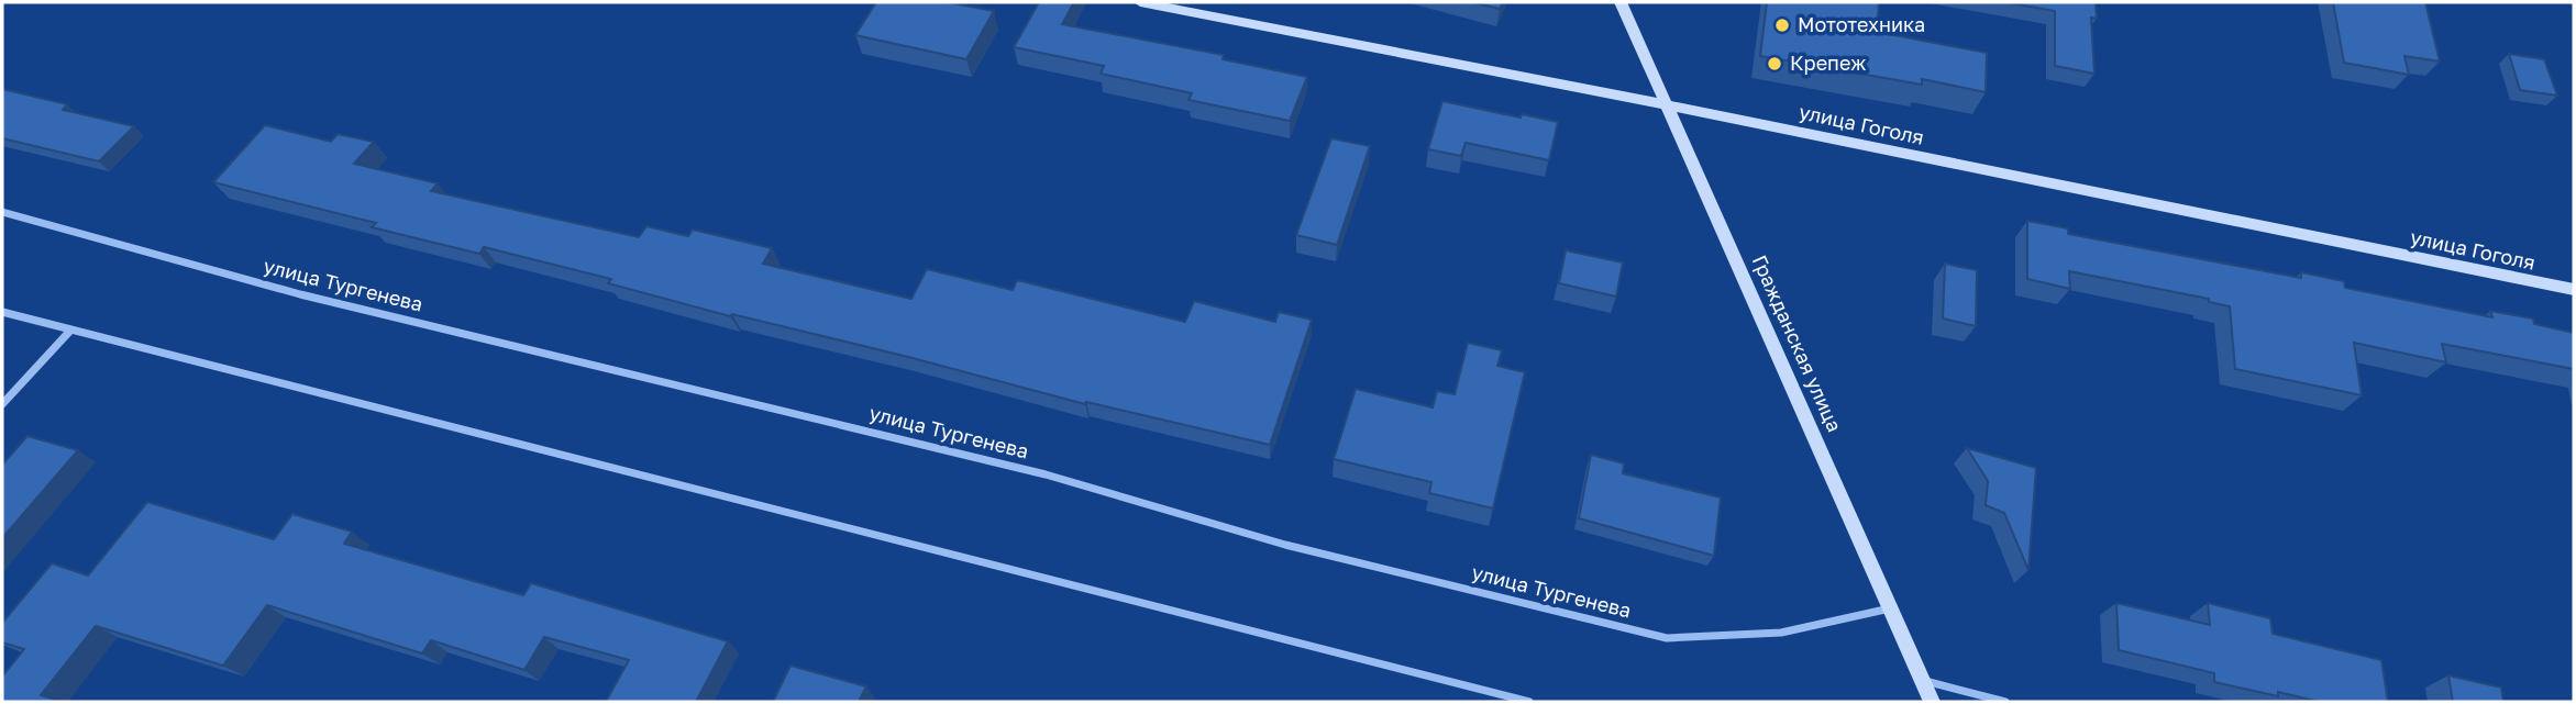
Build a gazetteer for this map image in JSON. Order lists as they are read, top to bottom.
{
  "streets": {
    "main road": ["улица Гоголя", "Гражданская улица"],
    "street": ["улица Тургенева"]
  },
  "crossings": [
    ["улица Гоголя", "Гражданская улица"],
    ["улица Тургенева", "Гражданская улица"]
  ],
  "places": ["Мототехника", "Крепеж"]
}
